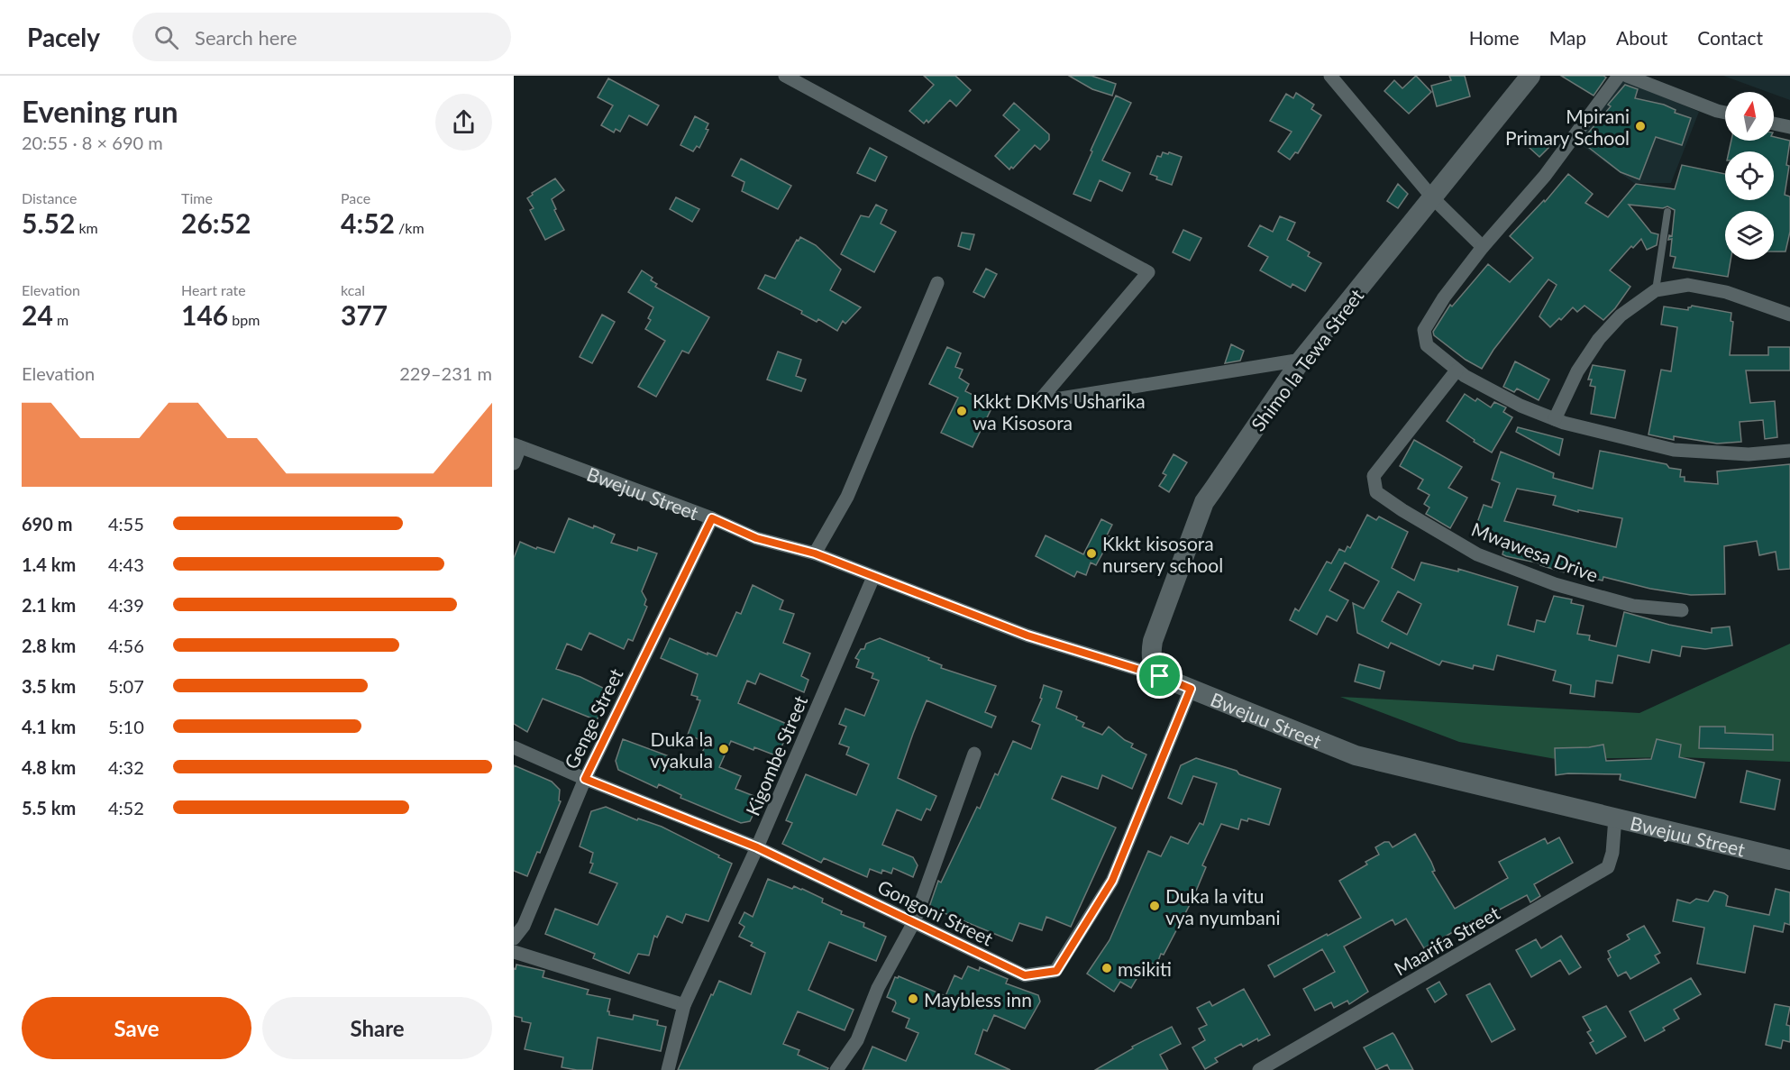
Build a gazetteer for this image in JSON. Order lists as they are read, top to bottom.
{
  "streets": {
    "street": [
      "Shimo la Tewa Street",
      "Bwejuu Street",
      "Mwawesa Drive",
      "Genge Street",
      "Kigombe Street",
      "Gongoni Street",
      "Maarifa Street"
    ]
  },
  "crossings": [
    ["Shimo la Tewa Street", "Bwejuu Street"],
    ["Bwejuu Street", "Genge Street"],
    ["Bwejuu Street", "Kigombe Street"],
    ["Bwejuu Street", "Gongoni Street"],
    ["Bwejuu Street", "Maarifa Street"],
    ["Genge Street", "Gongoni Street"],
    ["Kigombe Street", "Gongoni Street"]
  ],
  "places": [
    "Mpirani Primary School",
    "Kkkt DKMs Usharika wa Kisosora",
    "Kkkt kisosora nursery school",
    "Duka la vyakula",
    "Duka la vitu vya nyumbani",
    "msikiti",
    "Maybless inn"
  ],
  "north": "top",
  "page": {
    "header": "Pacely",
    "search": "Search here",
    "nav": [
      "Home",
      "Map",
      "About",
      "Contact"
    ],
    "heading": ["Evening run", "20:55 · 8 × 690 m"],
    "stats": [
      ["Distance", "5.52 km"],
      ["Time", "26:52"],
      ["Pace", "4:52 /km"],
      ["Elevation", "24 m"],
      ["Heart rate", "146 bpm"],
      ["kcal", "377"]
    ],
    "chart": ["Elevation", "229–231 m"],
    "list": [
      {
        "name": "690 m",
        "note": "4:55"
      },
      {
        "name": "1.4 km",
        "note": "4:43"
      },
      {
        "name": "2.1 km",
        "note": "4:39"
      },
      {
        "name": "2.8 km",
        "note": "4:56"
      },
      {
        "name": "3.5 km",
        "note": "5:07"
      },
      {
        "name": "4.1 km",
        "note": "5:10"
      },
      {
        "name": "4.8 km",
        "note": "4:32"
      },
      {
        "name": "5.5 km",
        "note": "4:52"
      }
    ],
    "buttons": ["Save", "Share"]
  }
}
